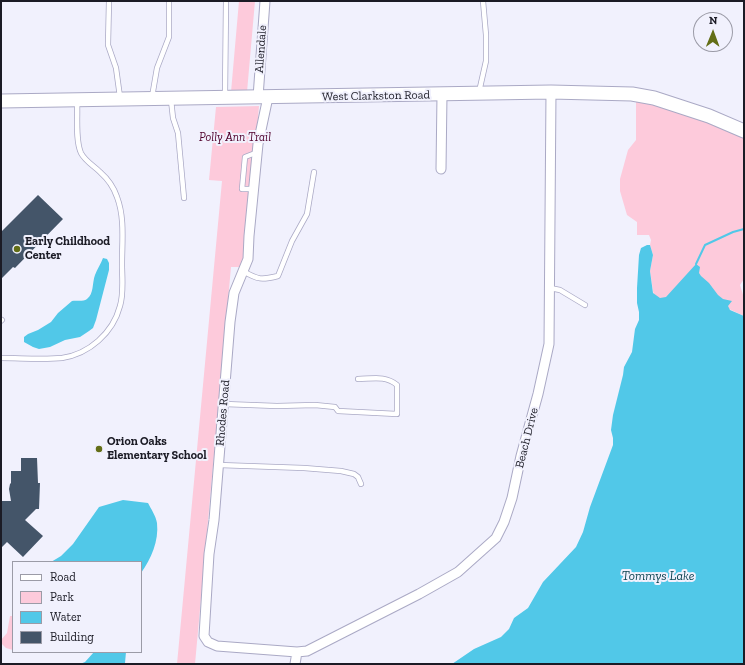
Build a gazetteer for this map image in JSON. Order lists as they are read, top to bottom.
{
  "streets": {
    "main road": ["West Clarkston Road"],
    "street": ["Allendale", "Rhodes Road", "Beach Drive"]
  },
  "crossings": [
    ["Allendale", "West Clarkston Road"],
    ["Allendale", "Rhodes Road"],
    ["West Clarkston Road", "Rhodes Road"],
    ["West Clarkston Road", "Beach Drive"],
    ["Rhodes Road", "Beach Drive"]
  ],
  "water": ["Tommys Lake"],
  "parks": ["Polly Ann Trail"],
  "places": ["Early Childhood Center", "Orion Oaks Elementary School"],
  "legend": [
    "Road",
    "Park",
    "Water",
    "Building"
  ],
  "north": "top"
}
